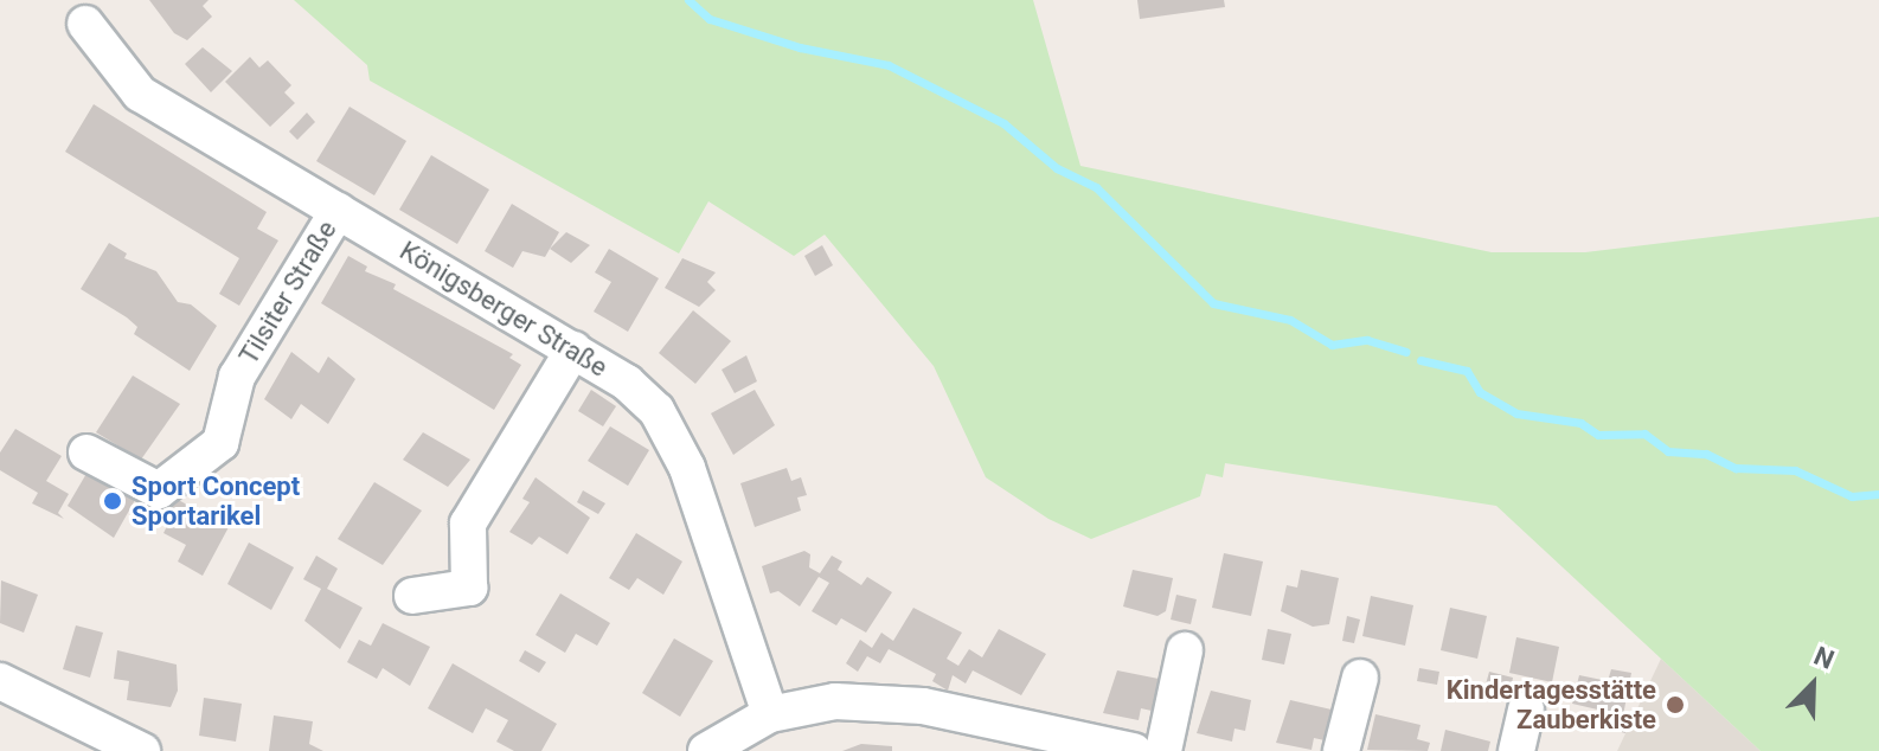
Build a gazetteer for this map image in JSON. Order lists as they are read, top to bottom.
{
  "streets": {
    "street": ["Tilsiter Straße", "Königsberger Straße"]
  },
  "crossings": [
    ["Tilsiter Straße", "Königsberger Straße"]
  ],
  "places": ["Sport Concept Sportarikel", "Kindertagesstätte Zauberkiste"],
  "north": "top right"
}
